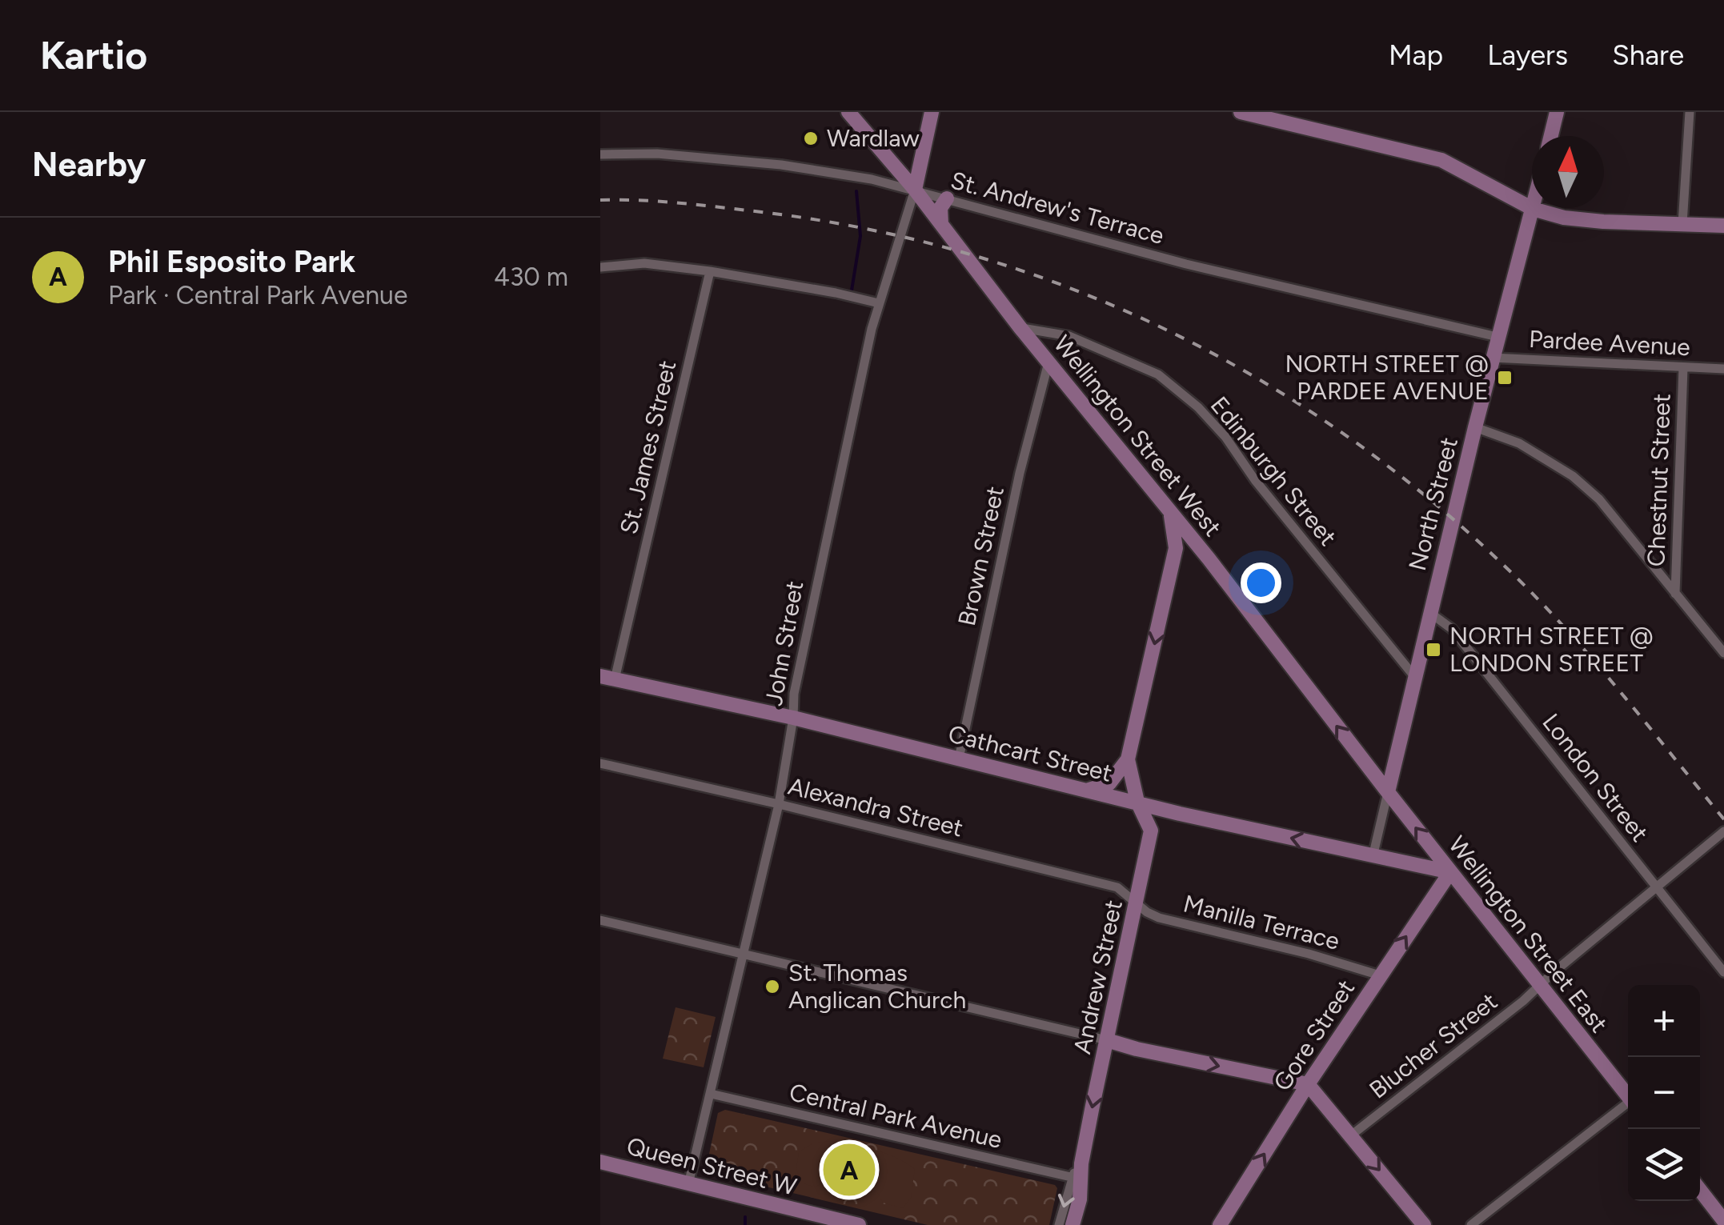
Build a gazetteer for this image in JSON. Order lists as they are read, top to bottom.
{
  "streets": {
    "street": [
      "St. Andrew's Terrace",
      "Pardee Avenue",
      "Wellington Street West",
      "St. James Street",
      "Edinburgh Street",
      "Chestnut Street",
      "North Street",
      "Brown Street",
      "John Street",
      "Cathcart Street",
      "London Street",
      "Alexandra Street",
      "Manilla Terrace",
      "Wellington Street East",
      "Andrew Street",
      "Gore Street",
      "Blucher Street",
      "Central Park Avenue",
      "Queen Street W"
    ]
  },
  "crossings": [
    ["St. Andrew's Terrace", "Wellington Street West"],
    ["St. Andrew's Terrace", "North Street"],
    ["St. Andrew's Terrace", "John Street"],
    ["Pardee Avenue", "Chestnut Street"],
    ["Pardee Avenue", "North Street"],
    ["Wellington Street West", "Edinburgh Street"],
    ["Wellington Street West", "North Street"],
    ["Wellington Street West", "Brown Street"],
    ["Wellington Street West", "John Street"],
    ["Wellington Street West", "Wellington Street East"],
    ["St. James Street", "Cathcart Street"],
    ["Edinburgh Street", "North Street"],
    ["North Street", "Cathcart Street"],
    ["North Street", "London Street"],
    ["North Street", "Wellington Street East"],
    ["Brown Street", "Cathcart Street"],
    ["John Street", "Cathcart Street"],
    ["John Street", "Alexandra Street"],
    ["John Street", "Central Park Avenue"],
    ["John Street", "Queen Street W"],
    ["Cathcart Street", "Wellington Street East"],
    ["Cathcart Street", "Gore Street"],
    ["London Street", "Blucher Street"],
    ["Alexandra Street", "Manilla Terrace"],
    ["Alexandra Street", "Andrew Street"],
    ["Manilla Terrace", "Andrew Street"],
    ["Manilla Terrace", "Gore Street"],
    ["Wellington Street East", "Gore Street"],
    ["Wellington Street East", "Blucher Street"],
    ["Andrew Street", "Central Park Avenue"]
  ],
  "one_way": ["Andrew Street", "Gore Street"],
  "places": {
    "other": ["Wardlaw", "St. Thomas Anglican Church"],
    "transit": ["NORTH STREET @ PARDEE AVENUE", "NORTH STREET @ LONDON STREET"]
  },
  "north": "top",
  "page": {
    "header": "Kartio",
    "nav": ["Map", "Layers", "Share"],
    "heading": "Nearby",
    "list": [
      {
        "mark": "A",
        "name": "Phil Esposito Park",
        "note": "Park · Central Park Avenue",
        "value": "430 m"
      }
    ],
    "map_buttons": ["+", "−"],
    "pins": "A"
  }
}
